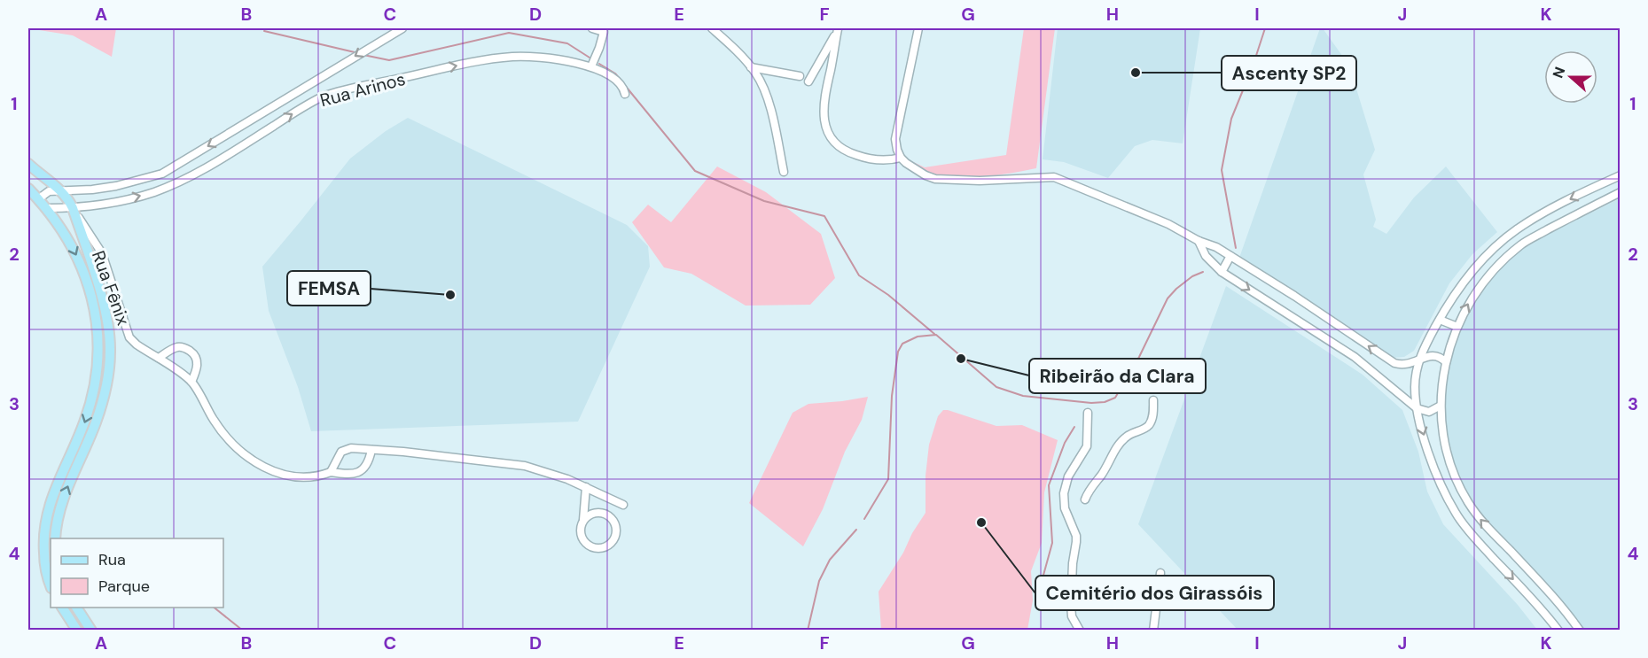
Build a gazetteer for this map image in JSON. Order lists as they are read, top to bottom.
{
  "streets": {
    "street": ["Rua Arinos", "Rua Fênix"]
  },
  "crossings": [
    ["Rua Arinos", "Rua Fênix"]
  ],
  "places": [
    "Ascenty SP2",
    "FEMSA",
    "Ribeirão da Clara",
    "Cemitério dos Girassóis"
  ],
  "legend": ["Rua", "Parque"],
  "north": "left",
  "grid": {
    "columns": [
      "A",
      "B",
      "C",
      "D",
      "E",
      "F",
      "G",
      "H",
      "I",
      "J",
      "K"
    ],
    "rows": [
      "1",
      "2",
      "3",
      "4"
    ]
  }
}
